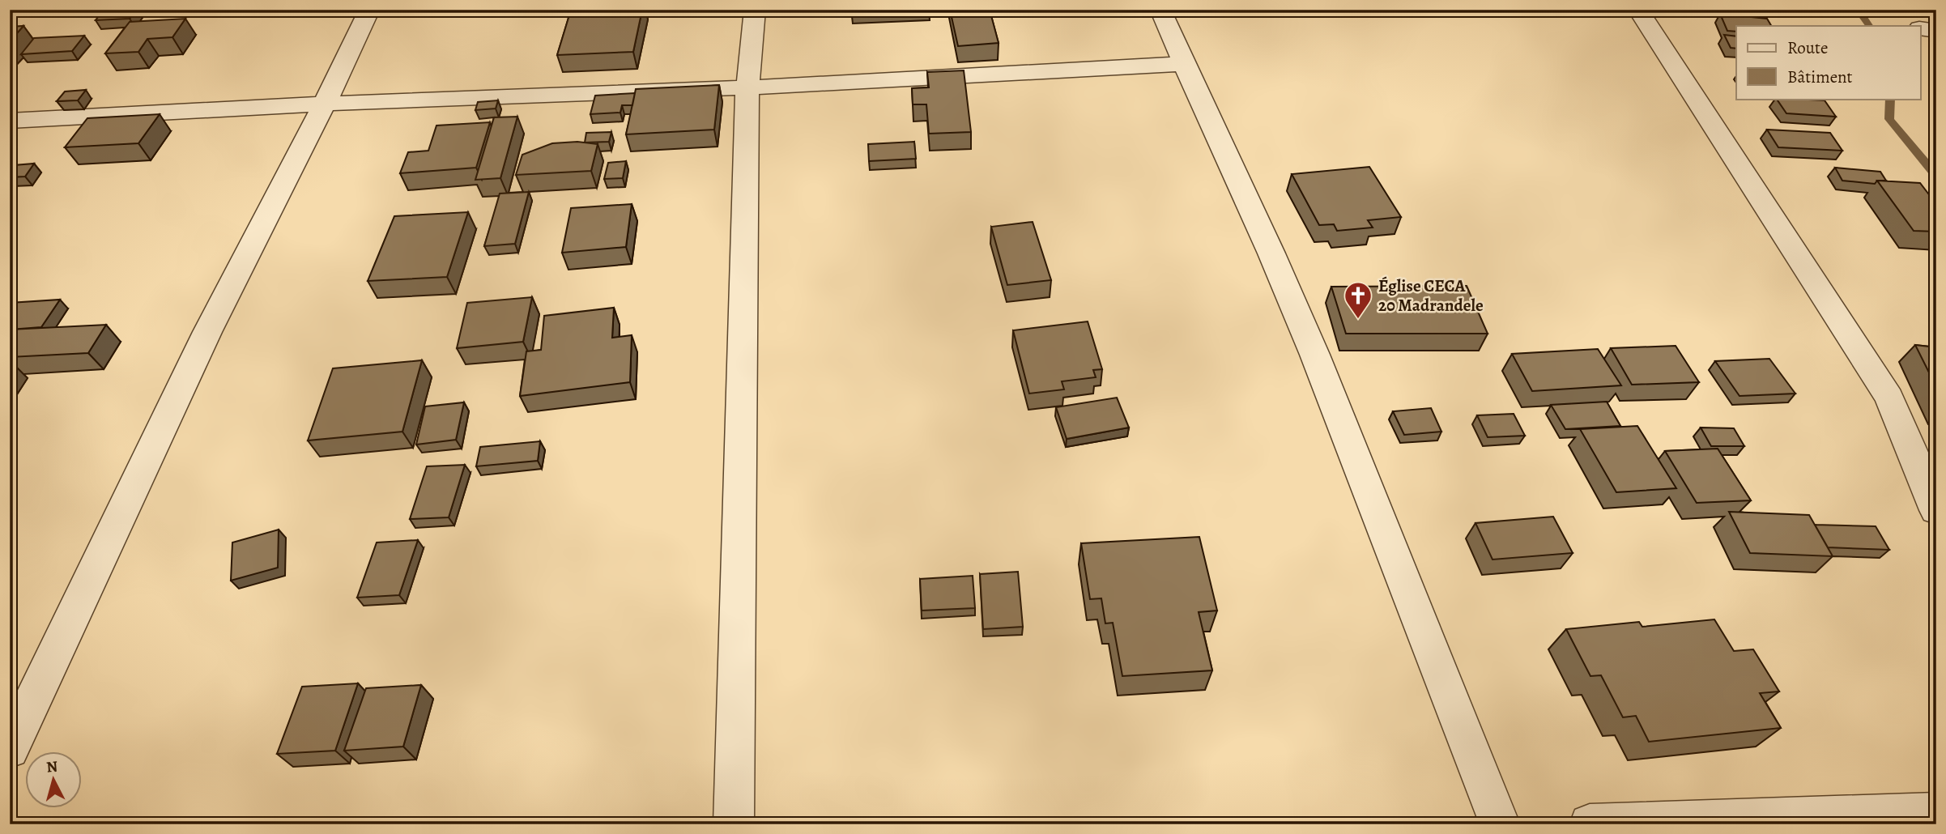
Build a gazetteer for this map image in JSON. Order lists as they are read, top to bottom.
{
  "places": {
    "church": ["Église CECA 20 Madrandele"]
  },
  "legend": ["Route", "Bâtiment"],
  "north": "top"
}
